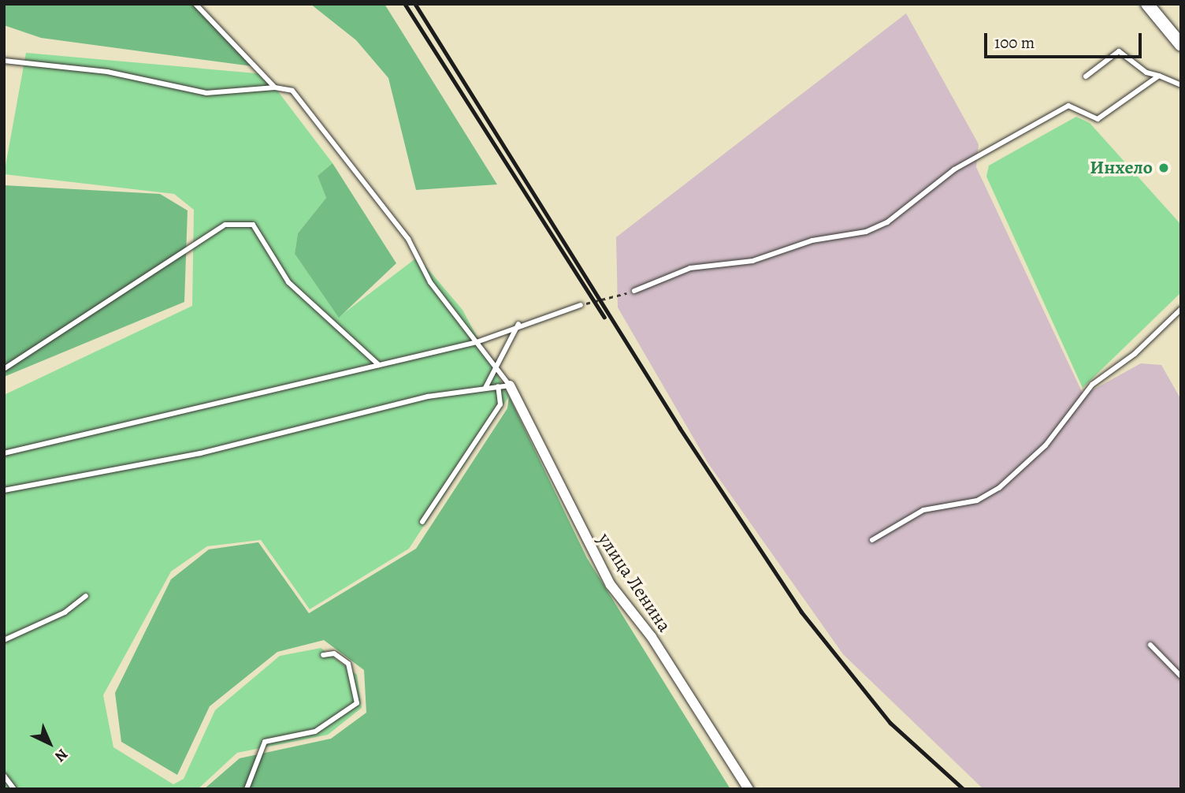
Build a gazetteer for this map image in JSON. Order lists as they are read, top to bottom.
{
  "streets": {
    "street": ["улица Ленина"]
  },
  "places": ["Инхело"],
  "scale_bar": "100 m",
  "north": "bottom right"
}
